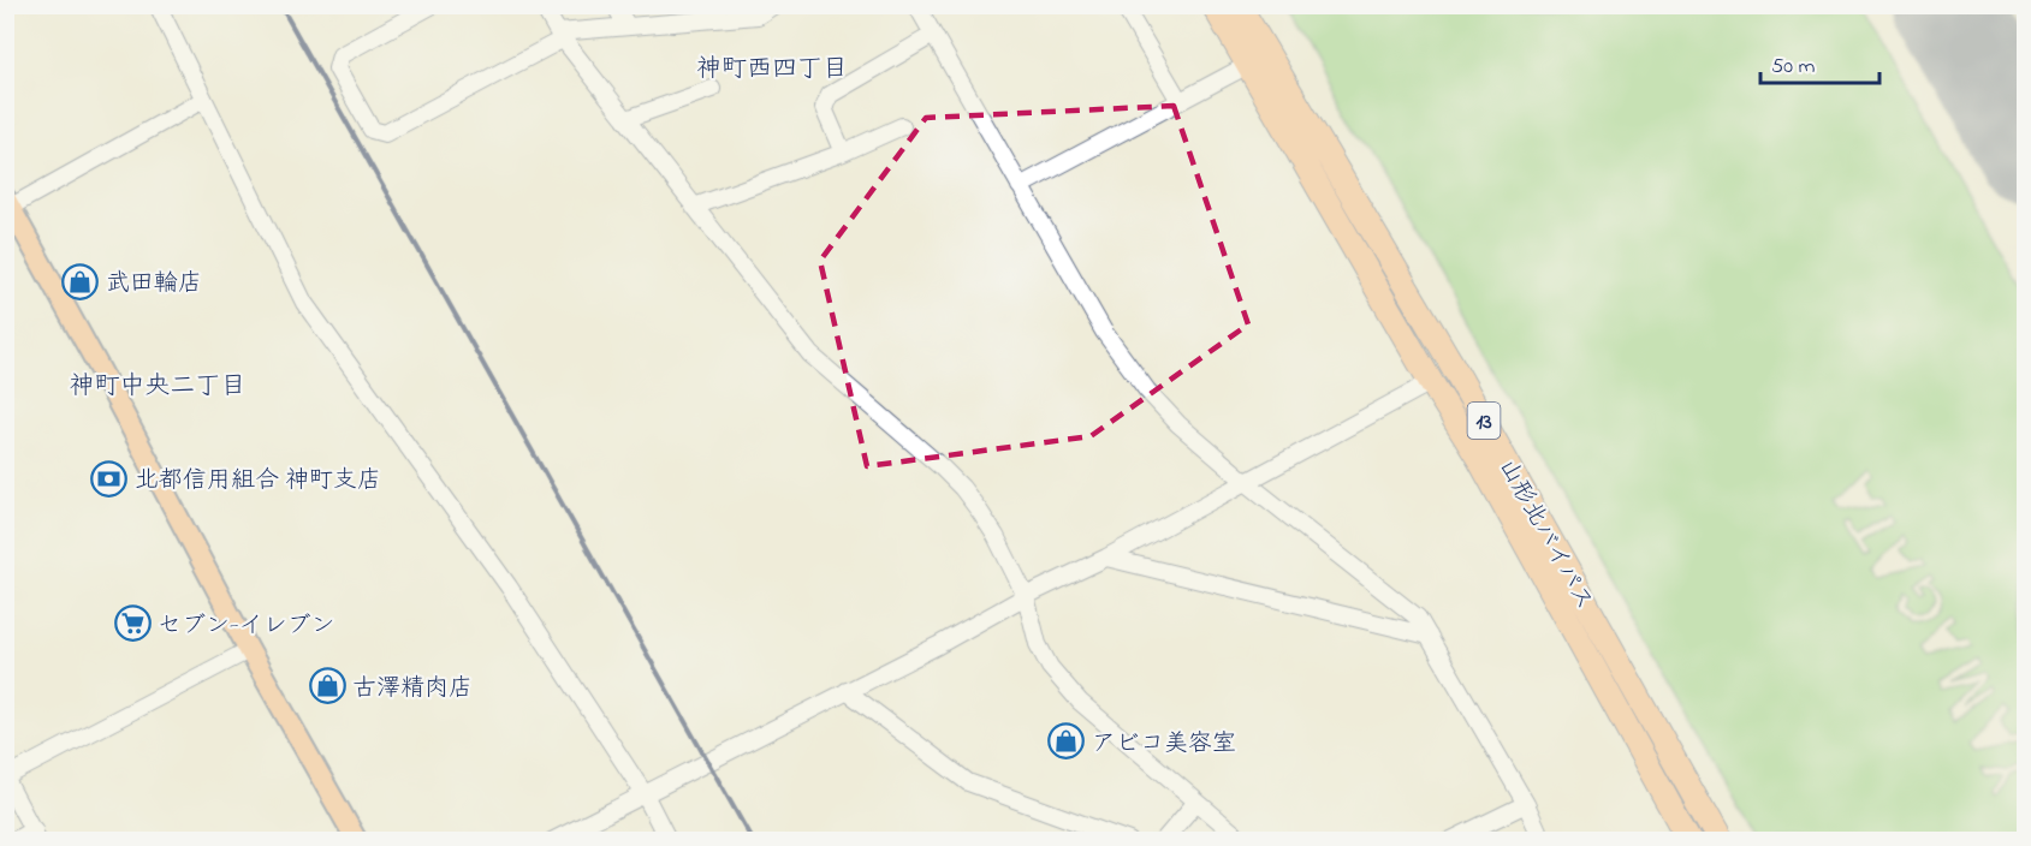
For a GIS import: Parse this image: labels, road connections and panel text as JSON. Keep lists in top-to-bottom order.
{
  "streets": {
    "highway": ["13", "山形北バイパス"]
  },
  "districts": ["神町西四丁目", "神町中央二丁目"],
  "places": {
    "shop": ["武田輪店", "古澤精肉店", "アビコ美容室"],
    "bank": ["北都信用組合 神町支店"],
    "supermarket": ["セブン-イレブン"]
  },
  "scale_bar": "50 m"
}
